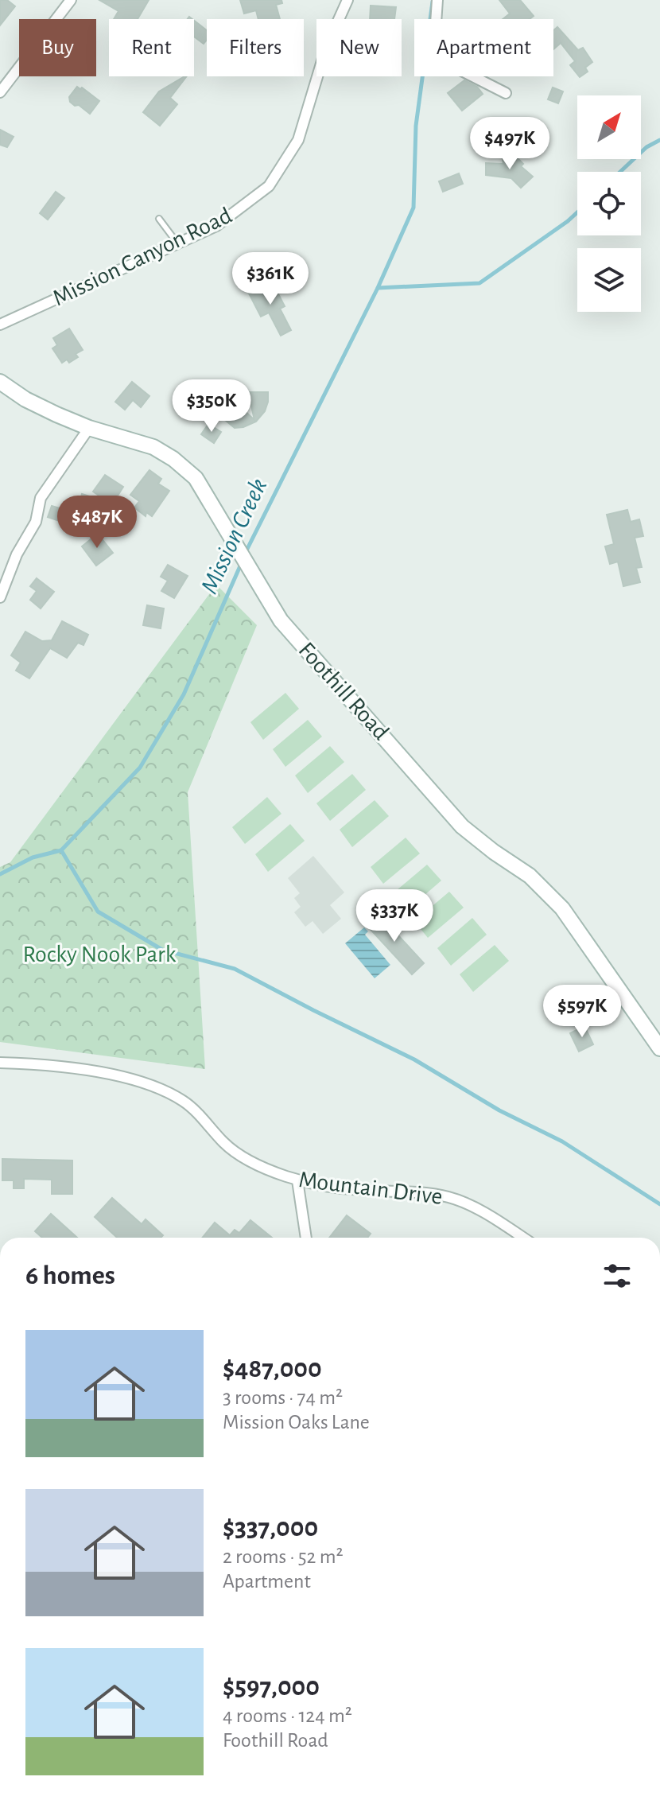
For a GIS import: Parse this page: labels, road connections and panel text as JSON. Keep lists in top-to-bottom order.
{
  "streets": {
    "main road": ["Foothill Road"],
    "street": ["Mission Canyon Road", "Mountain Drive"]
  },
  "water": ["Mission Creek"],
  "parks": ["Rocky Nook Park"],
  "north": "top right",
  "page": {
    "chip": [
      "Buy",
      "Rent",
      "Filters",
      "New",
      "Apartment"
    ],
    "price": [
      "$497K",
      "$361K",
      "$350K",
      "$487K",
      "$337K",
      "$597K"
    ],
    "heading": "6 homes",
    "list": [
      {
        "name": "$487,000",
        "note": "3 rooms · 74 m² · Mission Oaks Lane"
      },
      {
        "name": "$337,000",
        "note": "2 rooms · 52 m² · Apartment"
      },
      {
        "name": "$597,000",
        "note": "4 rooms · 124 m² · Foothill Road"
      }
    ]
  }
}
